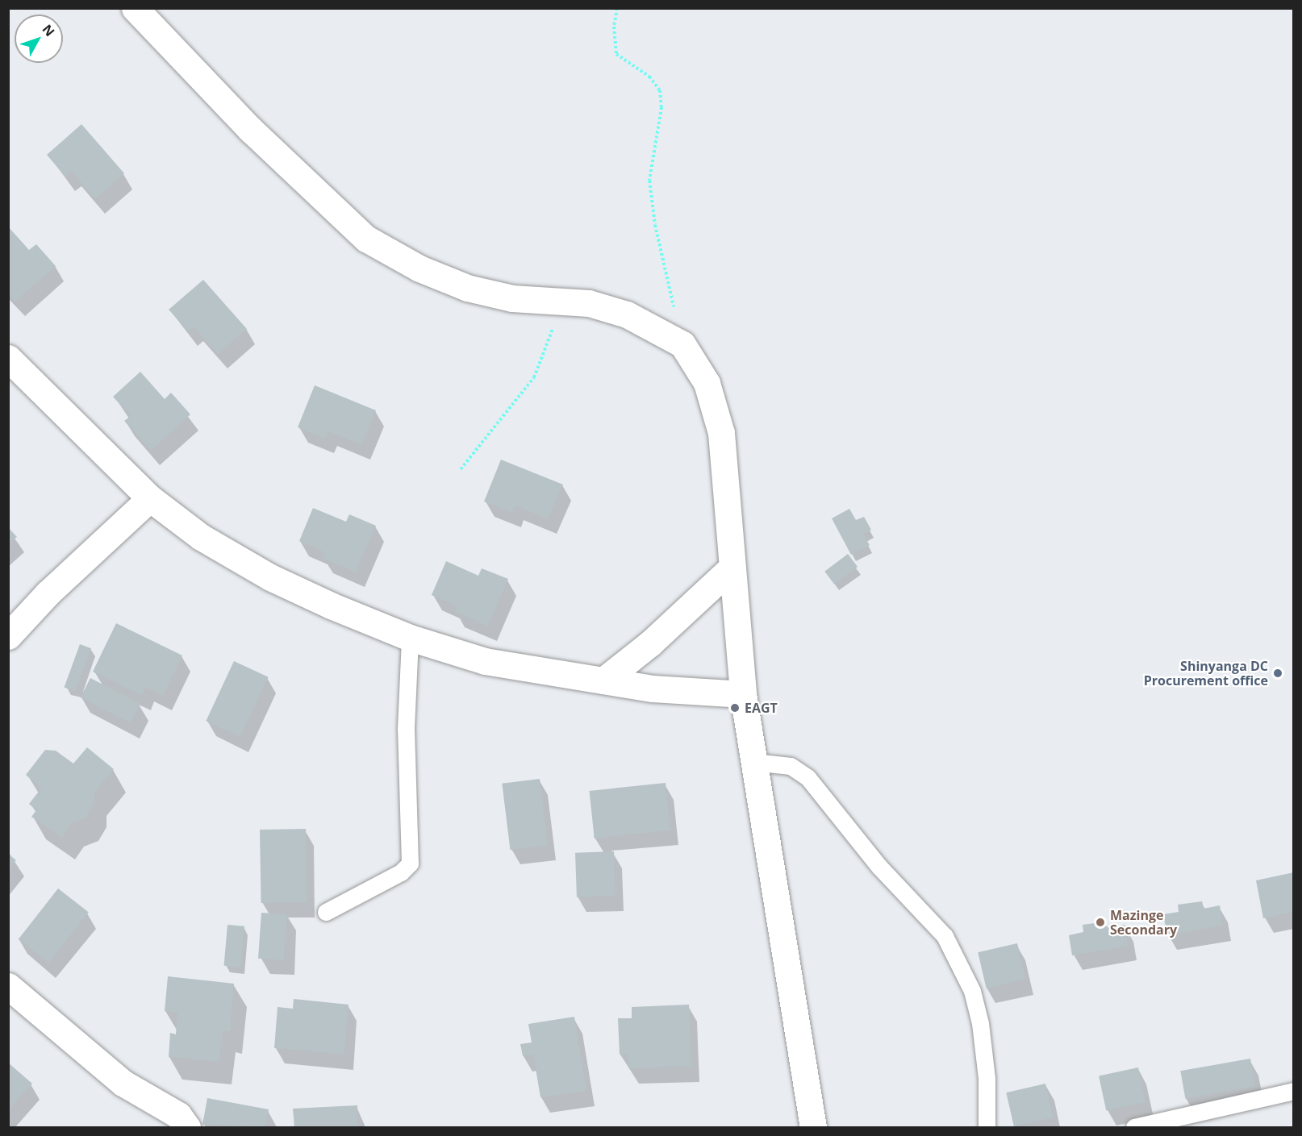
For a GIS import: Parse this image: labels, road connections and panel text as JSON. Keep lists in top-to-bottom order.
{
  "places": ["Shinyanga DC Procurement office", "EAGT", "Mazinge Secondary"],
  "north": "top right"
}
